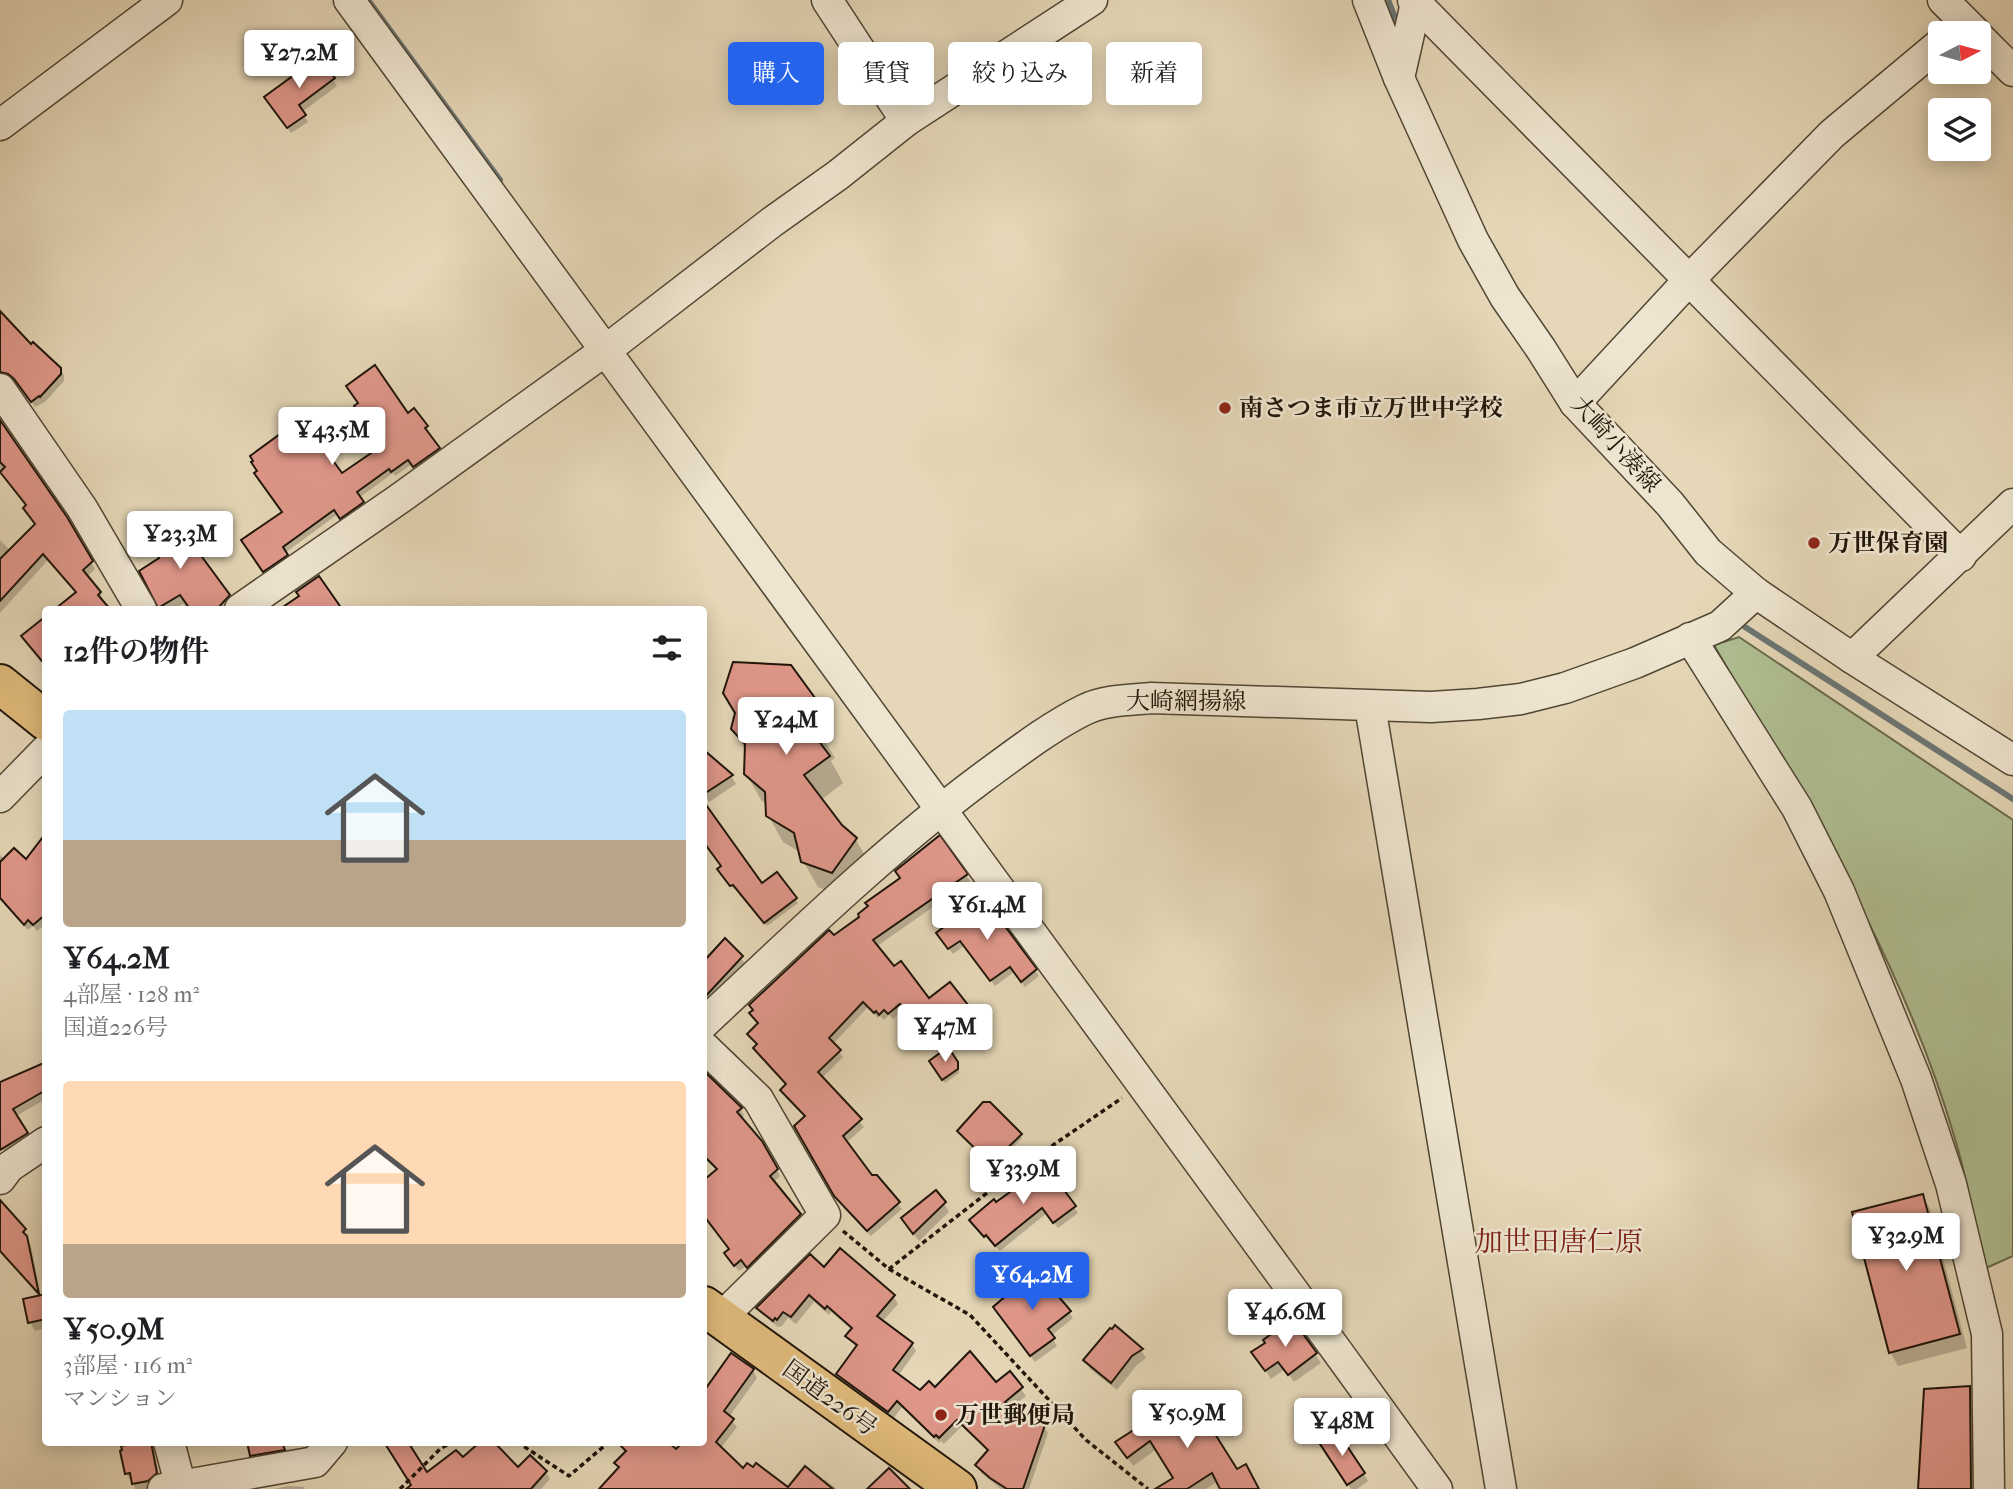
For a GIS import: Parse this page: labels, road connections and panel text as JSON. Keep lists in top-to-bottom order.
{
  "streets": {
    "highway": ["国道226号"],
    "street": ["大崎小湊線", "大崎網揚線"]
  },
  "crossings": [
    ["大崎小湊線", "大崎網揚線"]
  ],
  "districts": ["加世田唐仁原"],
  "places": ["南さつま市立万世中学校", "万世保育園", "万世郵便局"],
  "north": "right",
  "page": {
    "price": [
      "¥27.2M",
      "¥43.5M",
      "¥23.3M",
      "¥24M",
      "¥61.4M",
      "¥47M",
      "¥33.9M",
      "¥32.9M",
      "¥64.2M",
      "¥46.6M",
      "¥50.9M",
      "¥48M"
    ],
    "chip": [
      "購入",
      "賃貸",
      "絞り込み",
      "新着"
    ],
    "heading": "12件の物件",
    "list": [
      {
        "name": "¥64.2M",
        "note": "4部屋 · 128 m² · 国道226号"
      },
      {
        "name": "¥50.9M",
        "note": "3部屋 · 116 m² · マンション"
      }
    ]
  }
}
